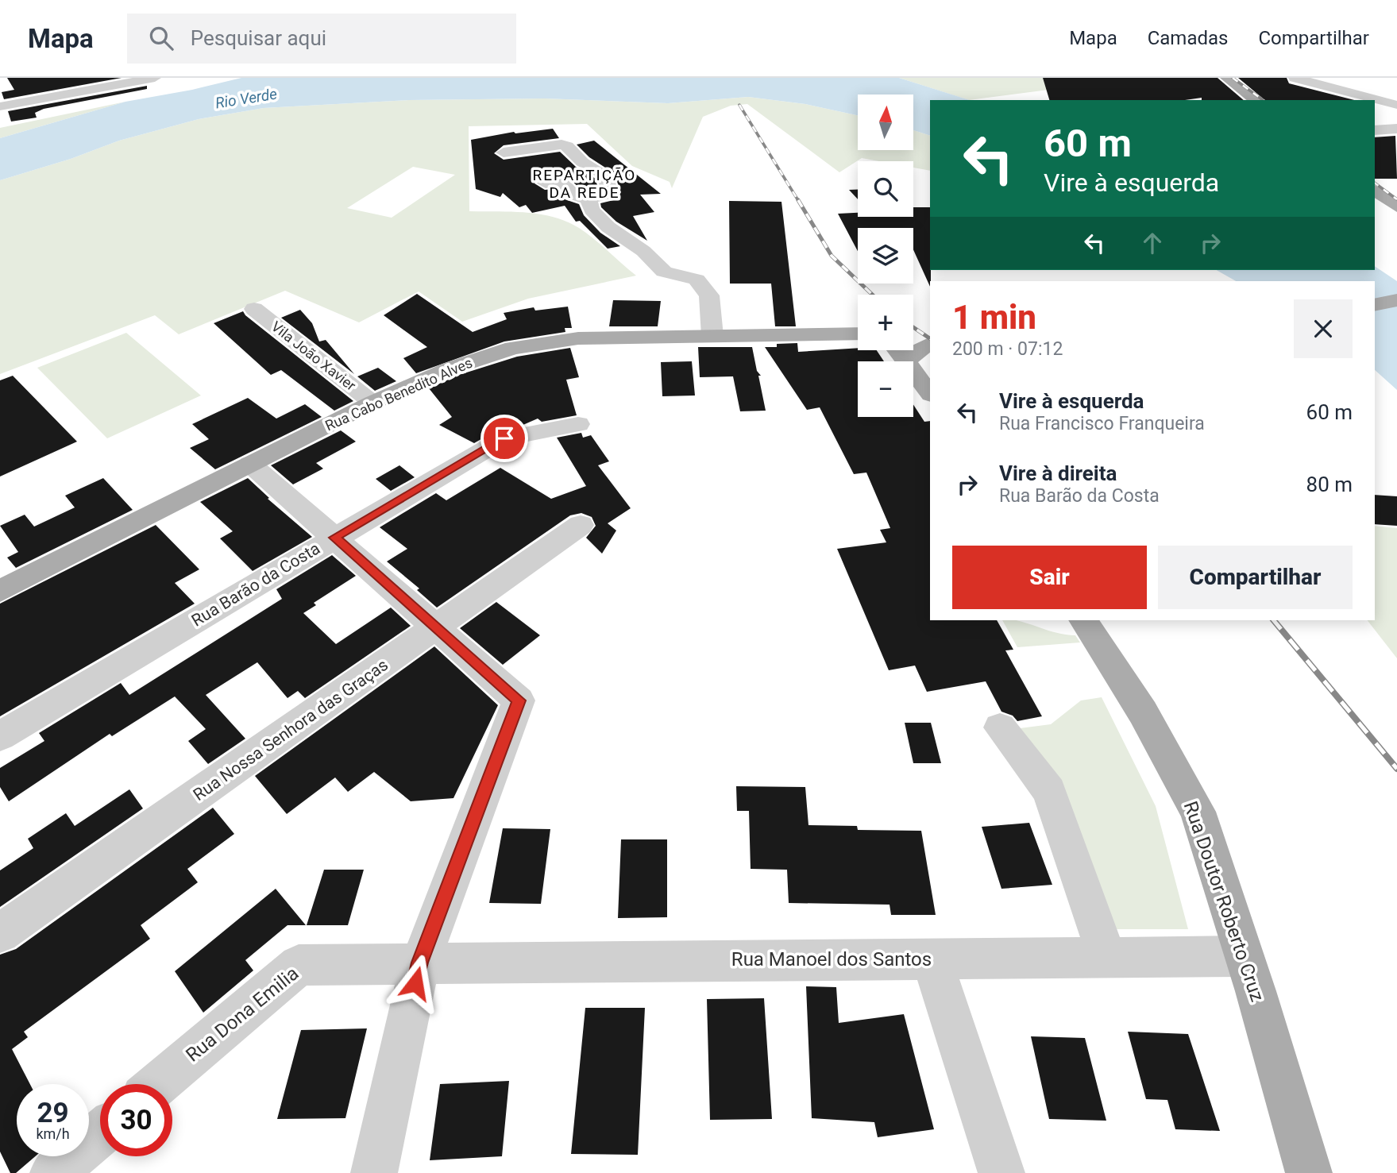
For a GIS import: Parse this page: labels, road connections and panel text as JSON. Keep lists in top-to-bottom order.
{
  "streets": {
    "main road": ["Rua Cabo Benedito Alves", "Rua Doutor Roberto Cruz"],
    "street": [
      "Vila João Xavier",
      "Rua Barão da Costa",
      "Rua Nossa Senhora das Graças",
      "Rua Manoel dos Santos",
      "Rua Dona Emilia"
    ]
  },
  "crossings": [
    ["Vila João Xavier", "Rua Cabo Benedito Alves"],
    ["Rua Doutor Roberto Cruz", "Rua Manoel dos Santos"],
    ["Rua Manoel dos Santos", "Rua Dona Emilia"]
  ],
  "districts": ["REPARTIÇÃO DA REDE"],
  "water": ["Rio Verde"],
  "north": "top",
  "page": {
    "header": "Mapa",
    "search": "Pesquisar aqui",
    "nav": ["Mapa", "Camadas", "Compartilhar"],
    "map_buttons": ["+", "−"],
    "turn": ["60 m", "Vire à esquerda"],
    "heading": ["1 min", "200 m · 07:12"],
    "list": [
      {
        "name": "Vire à esquerda",
        "note": "Rua Francisco Franqueira",
        "value": "60 m"
      },
      {
        "name": "Vire à direita",
        "note": "Rua Barão da Costa",
        "value": "80 m"
      }
    ],
    "buttons": ["Sair", "Compartilhar"],
    "speed": "29 km/h",
    "limit": "30"
  }
}
